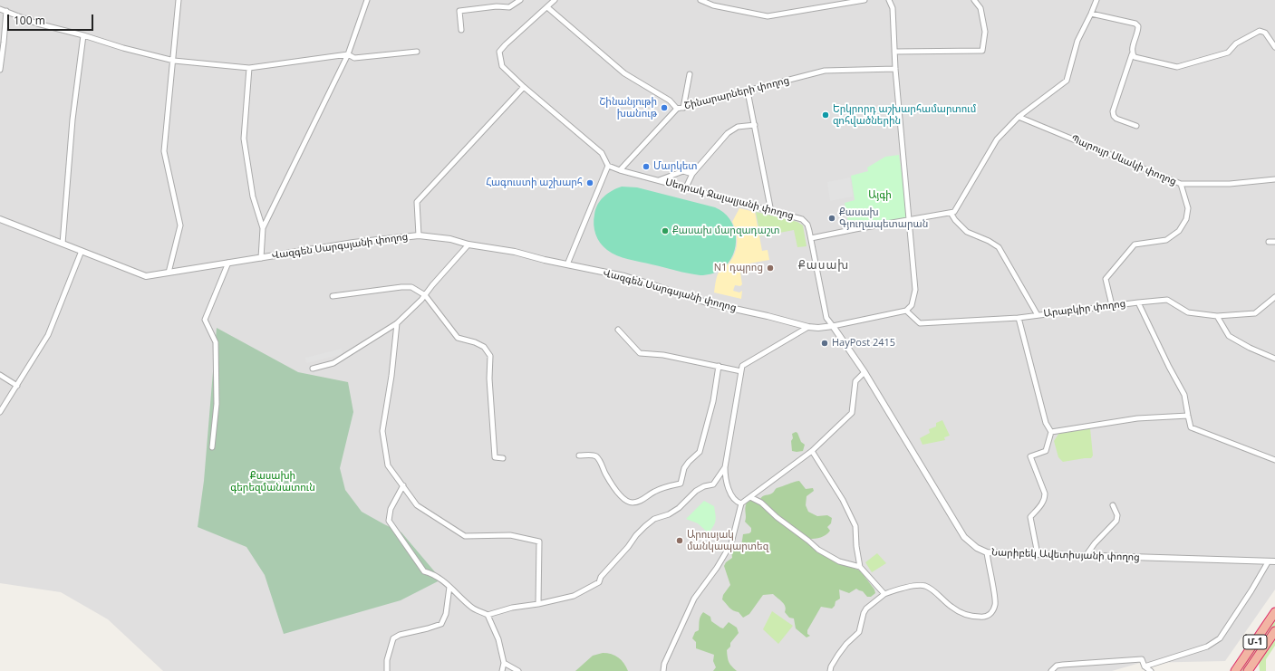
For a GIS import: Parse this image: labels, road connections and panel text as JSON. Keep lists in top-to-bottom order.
{
  "streets": {
    "highway": ["Մ-1"],
    "street": [
      "Շինարարների փողոց",
      "Պարույր Սևակի փողոց",
      "Սեդրակ Ջալալյանի փողոց",
      "Վազգեն Սարգսյանի փողոց",
      "Արաբկիր փողոց",
      "Նարիբեկ Ավետիսյանի փողոց"
    ]
  },
  "crossings": [
    ["Սեդրակ Ջալալյանի փողոց", "Վազգեն Սարգսյանի փողոց"],
    ["Սեդրակ Ջալալյանի փողոց", "Նարիբեկ Ավետիսյանի փողոց"],
    ["Վազգեն Սարգսյանի փողոց", "Նարիբեկ Ավետիսյանի փողոց"]
  ],
  "districts": ["Քասախ"],
  "parks": ["Այգի", "Քասախի գերեզմանատուն"],
  "places": [
    "Շինանյութի խանութ",
    "Երկրորդ աշխարհամարտում զոհվածներին",
    "Մարկետ",
    "Հագուստի աշխարհ",
    "Քասախ Գյուղապետարան",
    "Քասախ մարզադաշտ",
    "N1 դպրոց",
    "HayPost 2415",
    "Արուսյակ մանկապարտեզ"
  ],
  "scale_bar": "100 m"
}
